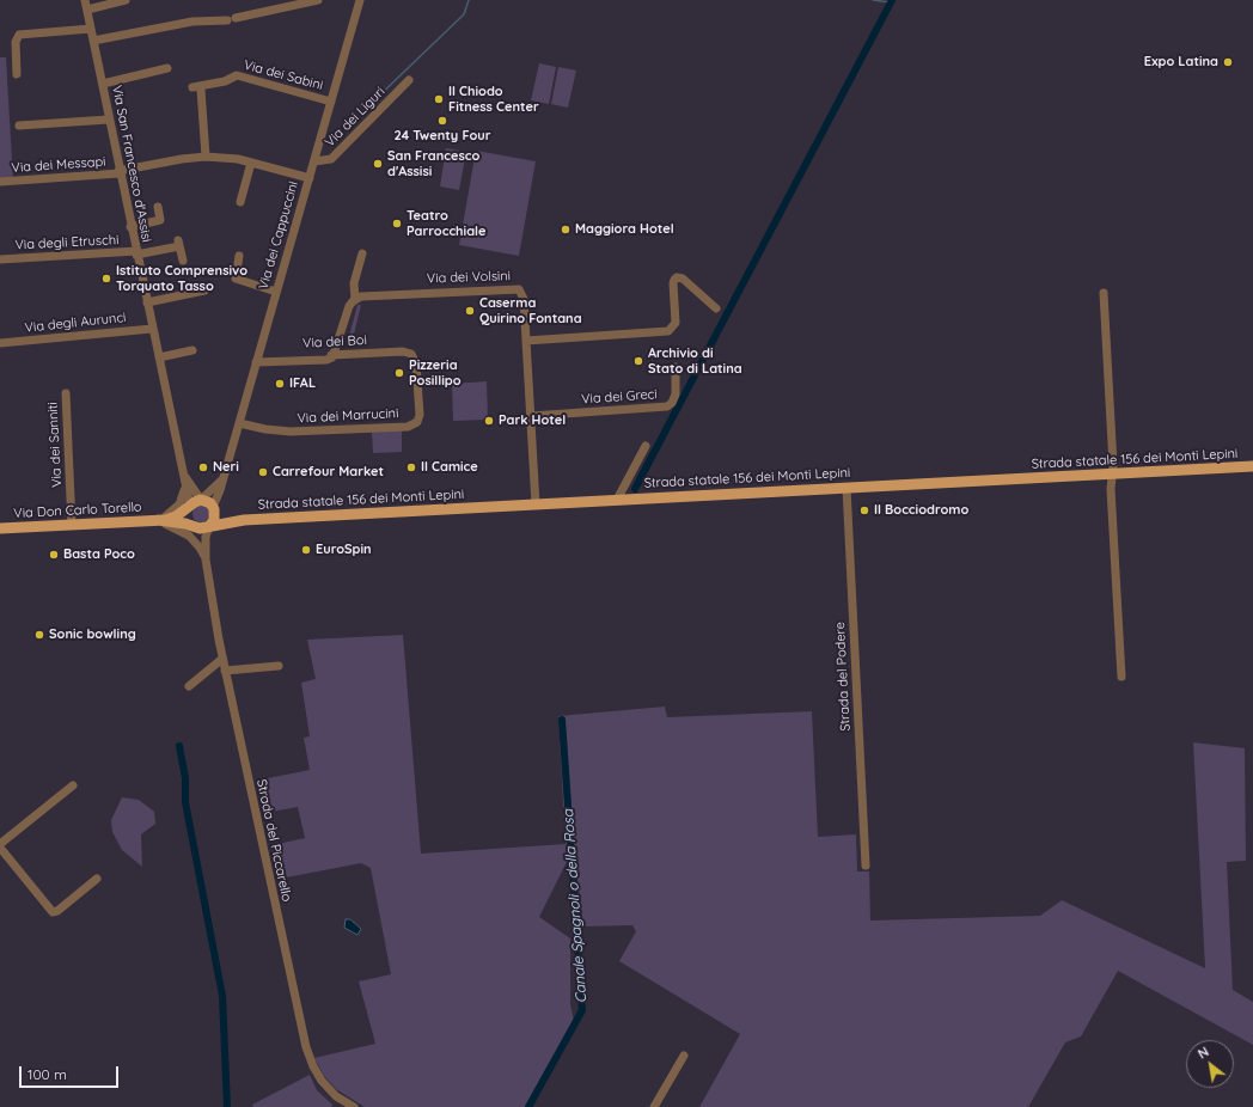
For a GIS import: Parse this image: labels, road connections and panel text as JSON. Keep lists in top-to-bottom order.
{
  "streets": {
    "main road": ["Strada statale 156 dei Monti Lepini", "Via Don Carlo Torello"],
    "street": [
      "Via dei Sabini",
      "Via dei Liguri",
      "Via San Francesco d'Assisi",
      "Via dei Messapi",
      "Via dei Cappuccini",
      "Via degli Etruschi",
      "Via dei Volsini",
      "Via degli Aurunci",
      "Via dei Boi",
      "Via dei Greci",
      "Via dei Marrucini",
      "Via dei Sanniti",
      "Strada del Podere",
      "Strada del Piccarello"
    ]
  },
  "crossings": [
    ["Via dei Sabini", "Via dei Cappuccini"],
    ["Via dei Liguri", "Via dei Cappuccini"],
    ["Via San Francesco d'Assisi", "Via dei Messapi"],
    ["Via San Francesco d'Assisi", "Via dei Cappuccini"],
    ["Via San Francesco d'Assisi", "Via degli Etruschi"],
    ["Via San Francesco d'Assisi", "Via degli Aurunci"],
    ["Via San Francesco d'Assisi", "Strada statale 156 dei Monti Lepini"],
    ["Via San Francesco d'Assisi", "Via Don Carlo Torello"],
    ["Via San Francesco d'Assisi", "Strada del Piccarello"],
    ["Via dei Messapi", "Via dei Cappuccini"],
    ["Via dei Cappuccini", "Via dei Boi"],
    ["Via dei Cappuccini", "Via dei Marrucini"],
    ["Via dei Cappuccini", "Strada statale 156 dei Monti Lepini"],
    ["Via dei Cappuccini", "Via Don Carlo Torello"],
    ["Via dei Cappuccini", "Strada del Piccarello"],
    ["Via dei Volsini", "Via dei Greci"],
    ["Via dei Volsini", "Strada statale 156 dei Monti Lepini"],
    ["Via dei Boi", "Via dei Marrucini"],
    ["Via dei Sanniti", "Via Don Carlo Torello"],
    ["Strada statale 156 dei Monti Lepini", "Via Don Carlo Torello"],
    ["Strada statale 156 dei Monti Lepini", "Strada del Podere"],
    ["Strada statale 156 dei Monti Lepini", "Strada del Piccarello"],
    ["Via Don Carlo Torello", "Strada del Piccarello"]
  ],
  "water": ["Canale Spagnoli o della Rosa"],
  "places": [
    "Expo Latina",
    "Il Chiodo Fitness Center",
    "24 Twenty Four",
    "San Francesco d'Assisi",
    "Teatro Parrocchiale",
    "Maggiora Hotel",
    "Istituto Comprensivo Torquato Tasso",
    "Caserma Quirino Fontana",
    "Archivio di Stato di Latina",
    "Pizzeria Posillipo",
    "IFAL",
    "Park Hotel",
    "Neri",
    "Il Camice",
    "Carrefour Market",
    "Il Bocciodromo",
    "EuroSpin",
    "Basta Poco",
    "Sonic bowling"
  ],
  "scale_bar": "100 m",
  "north": "top left"
}
